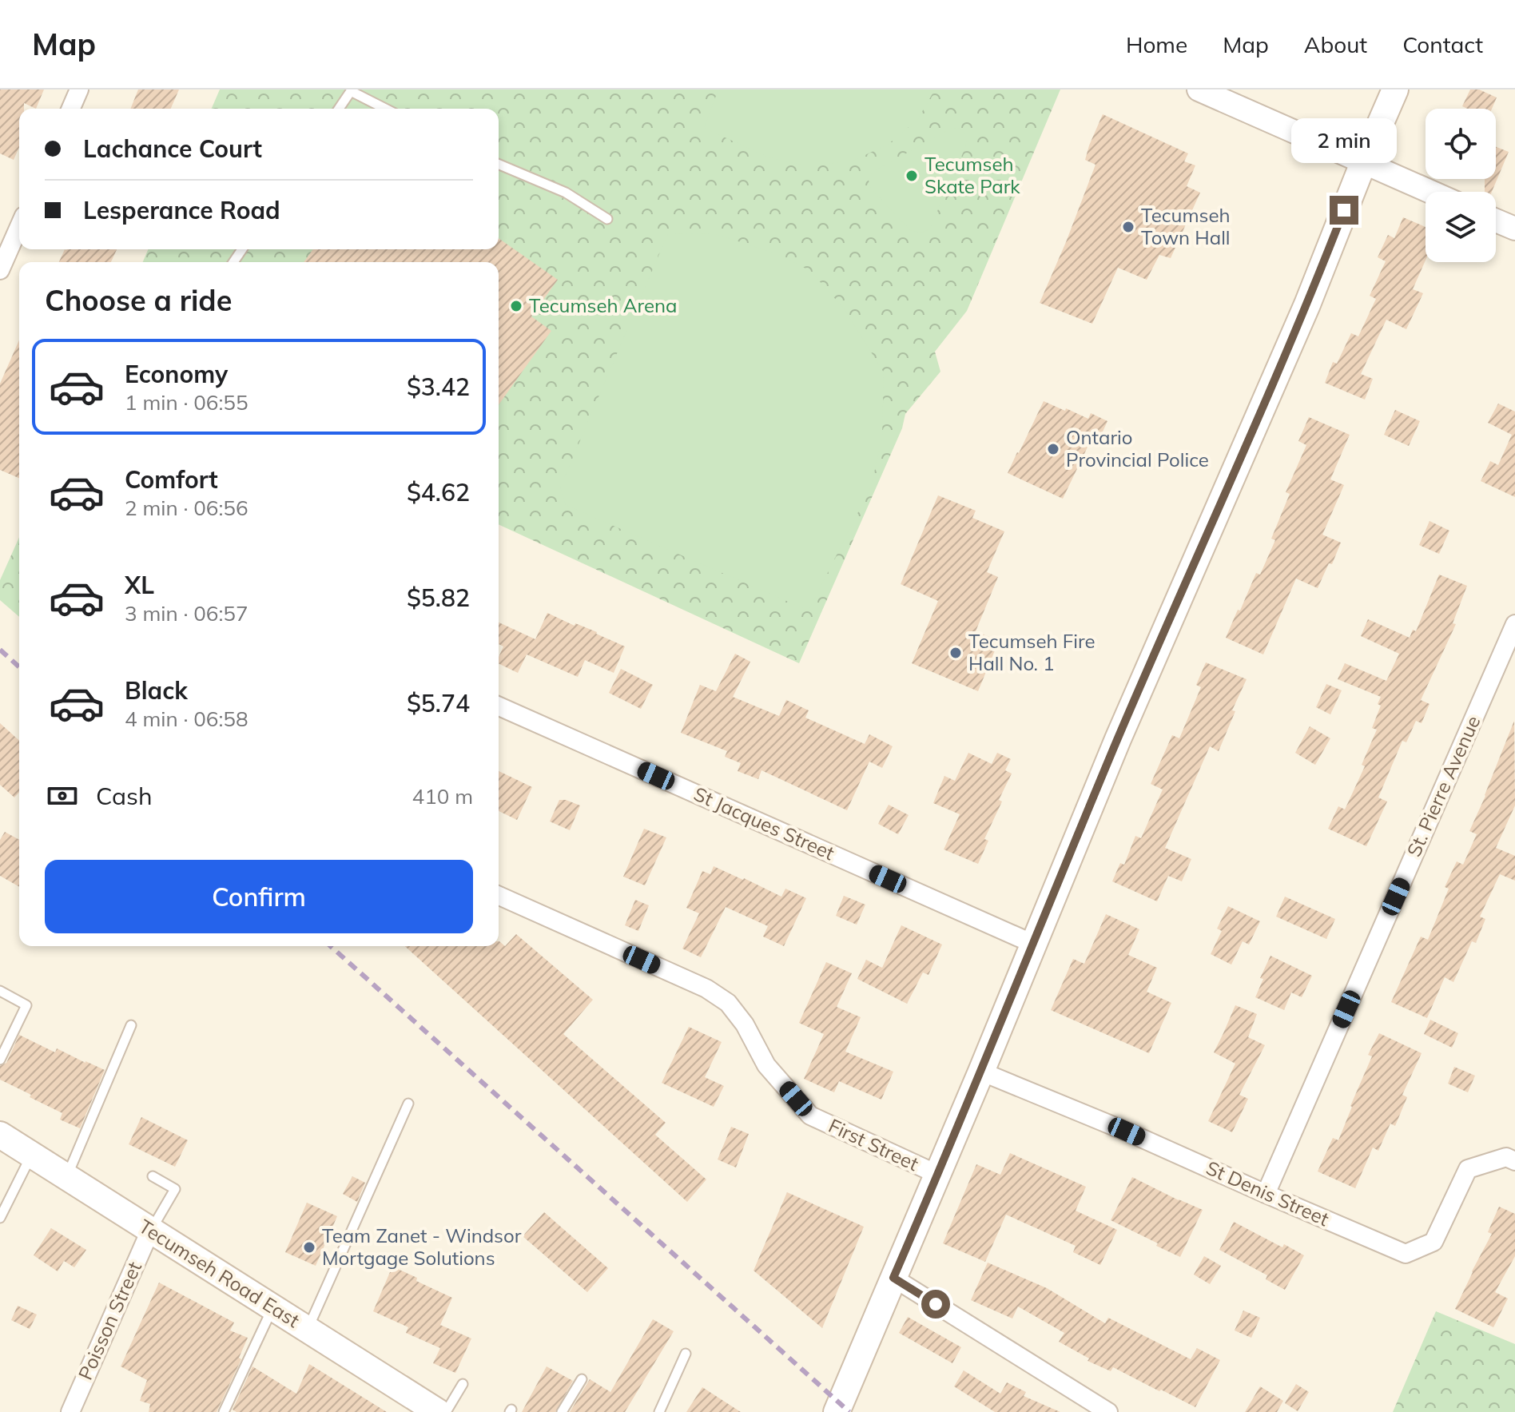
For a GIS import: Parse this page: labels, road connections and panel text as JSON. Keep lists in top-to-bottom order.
{
  "streets": {
    "main road": ["Tecumseh Road East"],
    "street": [
      "St. Pierre Avenue",
      "St Jacques Street",
      "First Street",
      "St Denis Street",
      "Poisson Street"
    ]
  },
  "crossings": [
    ["St. Pierre Avenue", "St Denis Street"],
    ["Tecumseh Road East", "Poisson Street"]
  ],
  "places": [
    "Tecumseh Skate Park",
    "Tecumseh Town Hall",
    "Tecumseh Arena",
    "Ontario Provincial Police",
    "Tecumseh Fire Hall No. 1",
    "Team Zanet - Windsor Mortgage Solutions"
  ],
  "page": {
    "header": "Map",
    "nav": [
      "Home",
      "Map",
      "About",
      "Contact"
    ],
    "banner": ["Lachance Court", "Lesperance Road"],
    "bubble": "2 min",
    "heading": "Choose a ride",
    "list": [
      {
        "name": "Economy",
        "note": "1 min · 06:55",
        "value": "$3.42"
      },
      {
        "name": "Comfort",
        "note": "2 min · 06:56",
        "value": "$4.62"
      },
      {
        "name": "XL",
        "note": "3 min · 06:57",
        "value": "$5.82"
      },
      {
        "name": "Black",
        "note": "4 min · 06:58",
        "value": "$5.74"
      }
    ],
    "pay": ["Cash", "410 m"],
    "buttons": "Confirm"
  }
}
